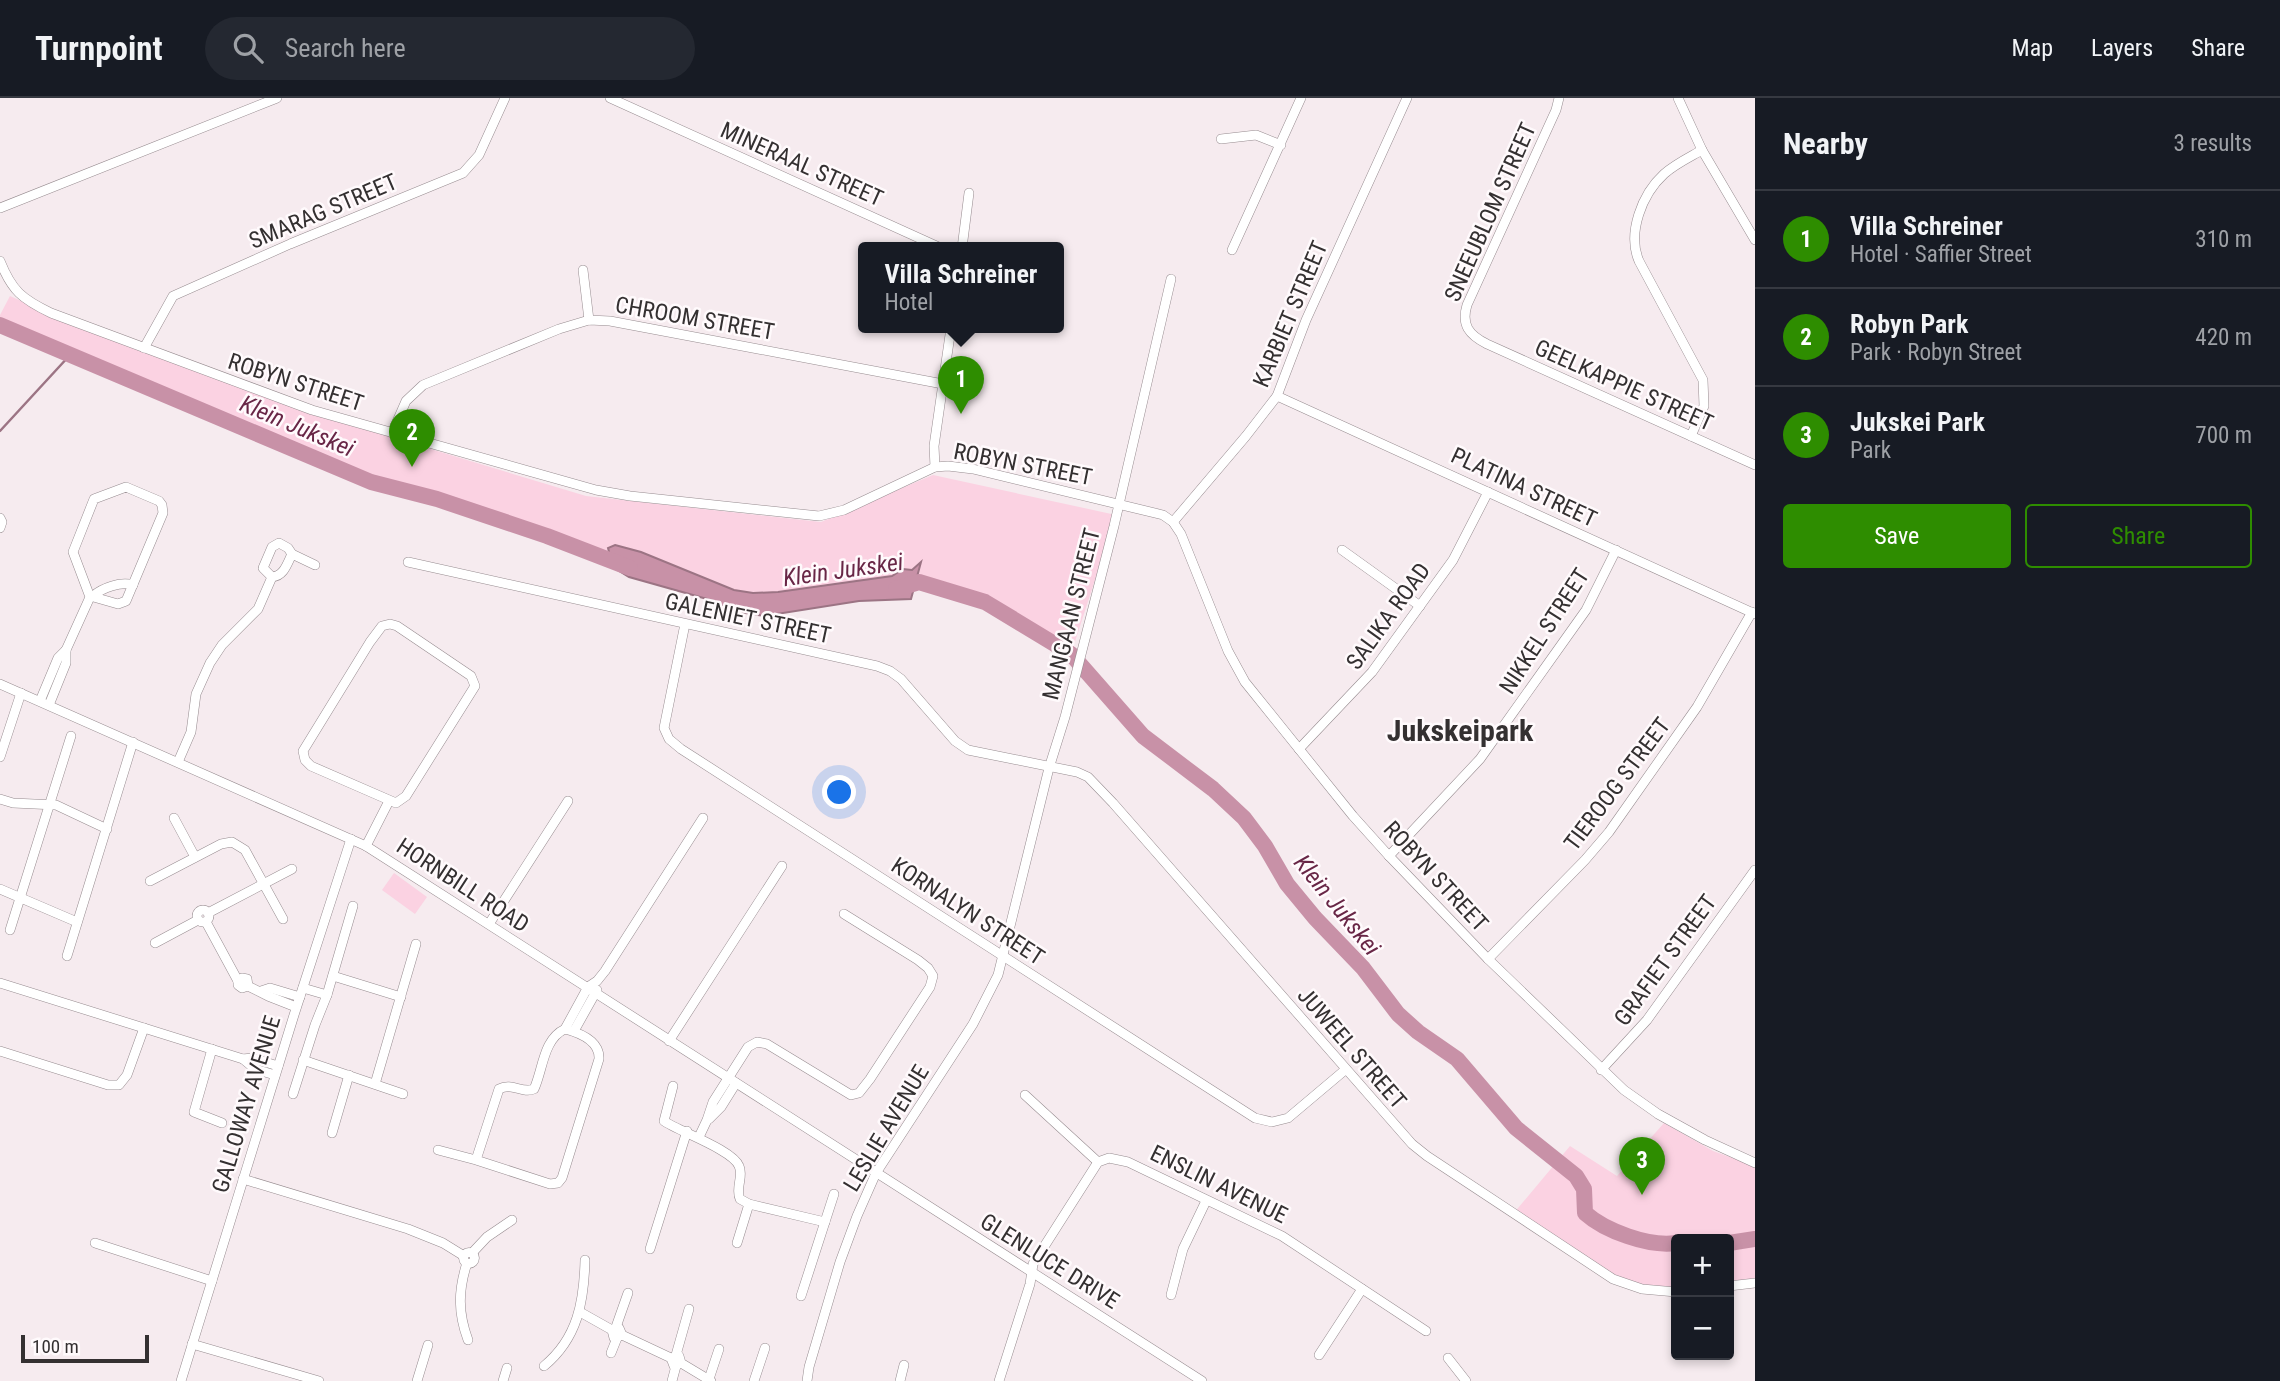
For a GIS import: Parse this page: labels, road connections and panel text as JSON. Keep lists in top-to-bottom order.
{
  "streets": {
    "street": [
      "MINERAAL STREET",
      "SMARAG STREET",
      "SNEEUBLOM STREET",
      "KARBIET STREET",
      "CHROOM STREET",
      "ROBYN STREET",
      "GEELKAPPIE STREET",
      "PLATINA STREET",
      "MANGAAN STREET",
      "SALIKA ROAD",
      "GALENIET STREET",
      "NIKKEL STREET",
      "TIEROOG STREET",
      "HORNBILL ROAD",
      "KORNALYN STREET",
      "GRAFIET STREET",
      "JUWEEL STREET",
      "GALLOWAY AVENUE",
      "LESLIE AVENUE",
      "ENSLIN AVENUE",
      "GLENLUCE DRIVE"
    ]
  },
  "crossings": [
    ["SMARAG STREET", "ROBYN STREET"],
    ["SNEEUBLOM STREET", "GEELKAPPIE STREET"],
    ["KARBIET STREET", "ROBYN STREET"],
    ["KARBIET STREET", "PLATINA STREET"],
    ["CHROOM STREET", "ROBYN STREET"],
    ["ROBYN STREET", "MANGAAN STREET"],
    ["ROBYN STREET", "SALIKA ROAD"],
    ["ROBYN STREET", "NIKKEL STREET"],
    ["ROBYN STREET", "TIEROOG STREET"],
    ["ROBYN STREET", "GRAFIET STREET"],
    ["PLATINA STREET", "SALIKA ROAD"],
    ["PLATINA STREET", "NIKKEL STREET"],
    ["PLATINA STREET", "TIEROOG STREET"],
    ["MANGAAN STREET", "GALENIET STREET"],
    ["MANGAAN STREET", "KORNALYN STREET"],
    ["MANGAAN STREET", "JUWEEL STREET"],
    ["MANGAAN STREET", "LESLIE AVENUE"],
    ["GALENIET STREET", "KORNALYN STREET"],
    ["GALENIET STREET", "JUWEEL STREET"],
    ["HORNBILL ROAD", "GALLOWAY AVENUE"],
    ["HORNBILL ROAD", "LESLIE AVENUE"],
    ["HORNBILL ROAD", "GLENLUCE DRIVE"],
    ["KORNALYN STREET", "JUWEEL STREET"],
    ["KORNALYN STREET", "LESLIE AVENUE"],
    ["LESLIE AVENUE", "GLENLUCE DRIVE"]
  ],
  "districts": ["Jukskeipark"],
  "water": ["Klein Jukskei"],
  "scale_bar": "100 m",
  "page": {
    "header": "Turnpoint",
    "search": "Search here",
    "nav": ["Map", "Layers", "Share"],
    "heading": ["Nearby", "3 results"],
    "list": [
      {
        "mark": "1",
        "name": "Villa Schreiner",
        "note": "Hotel · Saffier Street",
        "value": "310 m"
      },
      {
        "mark": "2",
        "name": "Robyn Park",
        "note": "Park · Robyn Street",
        "value": "420 m"
      },
      {
        "mark": "3",
        "name": "Jukskei Park",
        "note": "Park",
        "value": "700 m"
      }
    ],
    "popup": ["Villa Schreiner", "Hotel"],
    "pins": ["1", "2", "3"],
    "buttons": ["Save", "Share"],
    "map_buttons": ["+", "−"],
    "scale": "100 m"
  }
}
